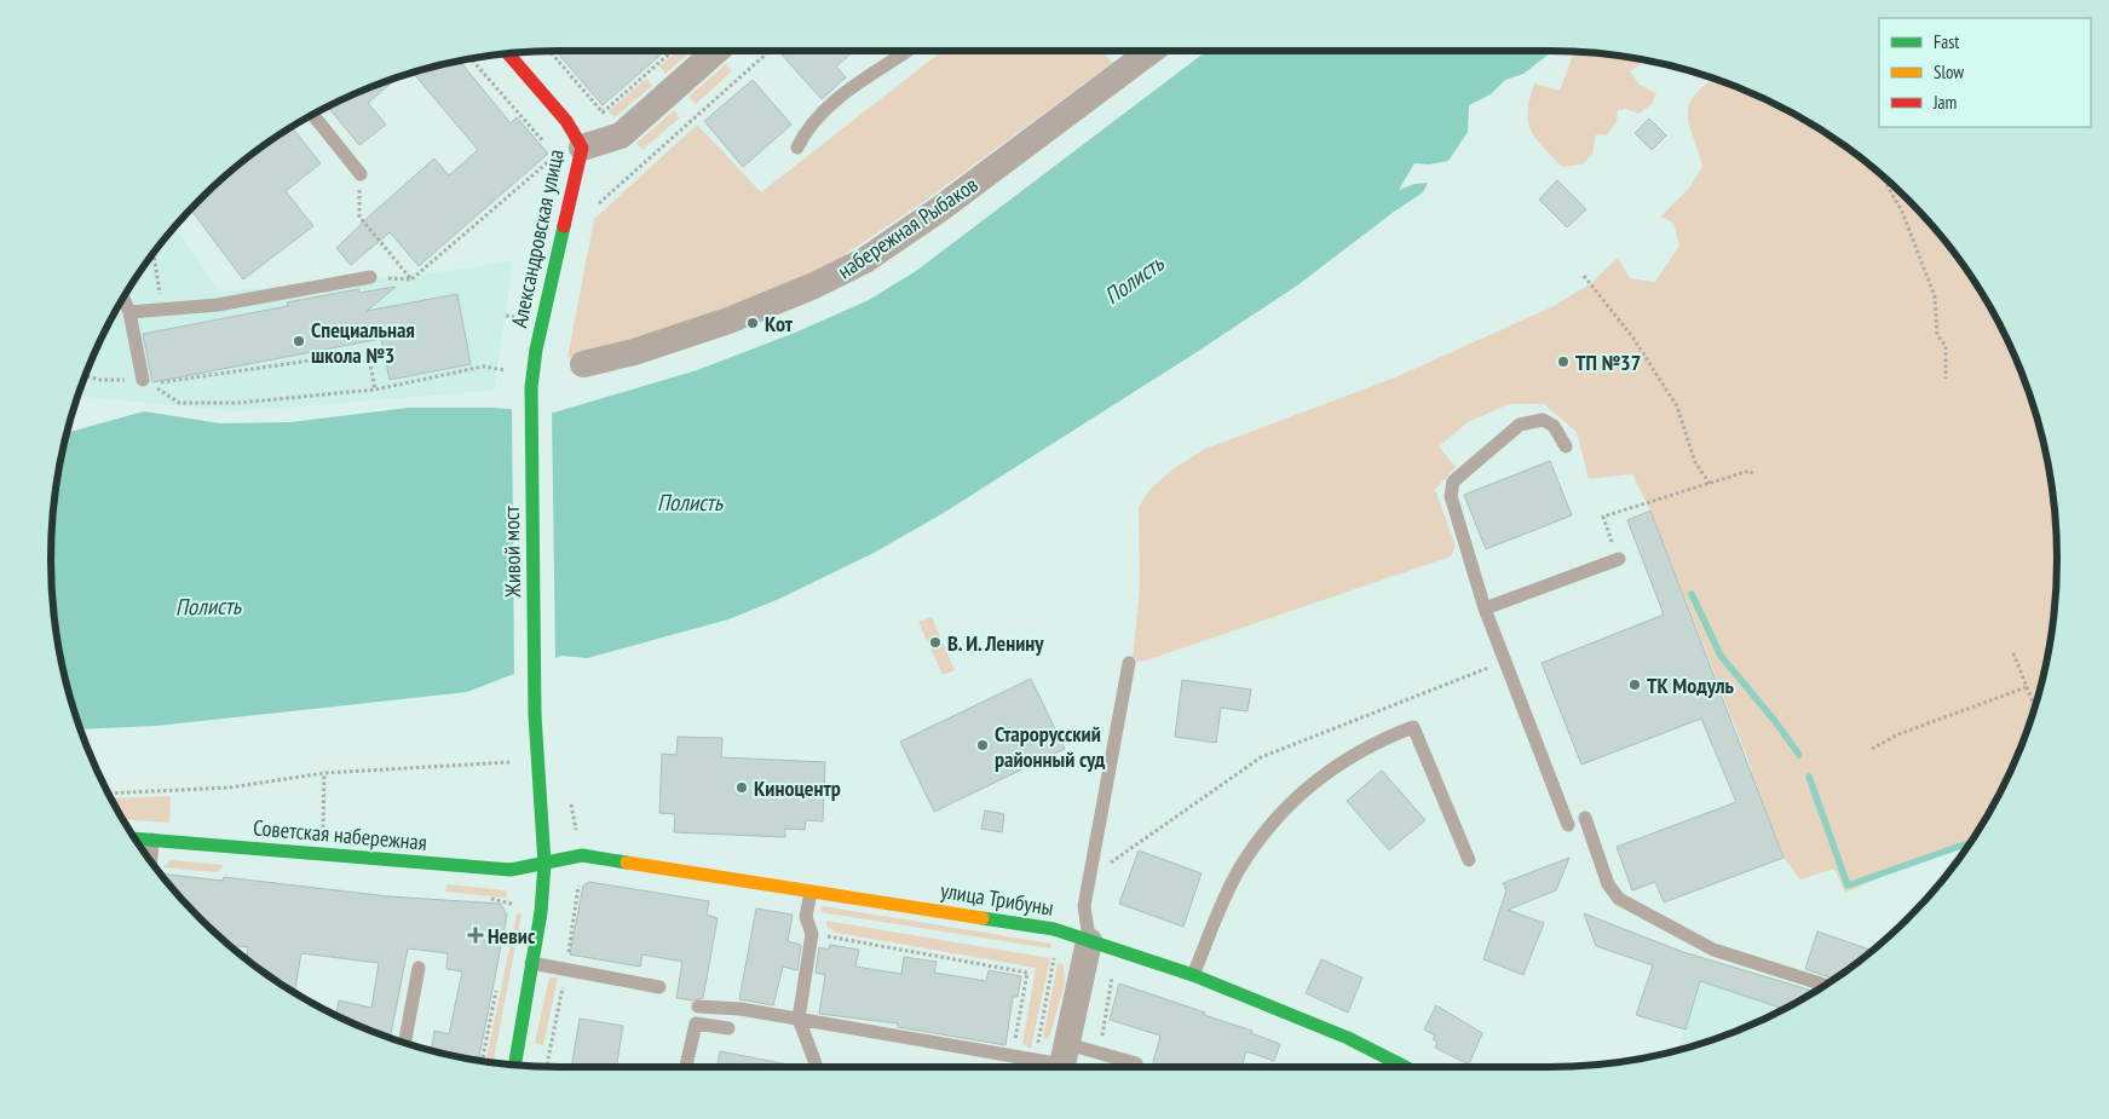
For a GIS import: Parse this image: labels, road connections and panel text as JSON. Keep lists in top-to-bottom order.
{
  "streets": {
    "street": [
      "набережная Рыбаков",
      "Александровская улица",
      "Живой мост",
      "Советская набережная",
      "улица Трибуны"
    ]
  },
  "crossings": [
    ["Александровская улица", "Живой мост"],
    ["Живой мост", "Советская набережная"],
    ["Живой мост", "улица Трибуны"],
    ["Советская набережная", "улица Трибуны"]
  ],
  "water": ["Полисть"],
  "places": {
    "other": [
      "Кот",
      "Специальная школа №3",
      "ТП №37",
      "В. И. Ленину",
      "ТК Модуль",
      "Старорусский районный суд",
      "Киноцентр"
    ],
    "health": ["Невис"]
  },
  "legend": ["Fast", "Slow", "Jam"]
}
